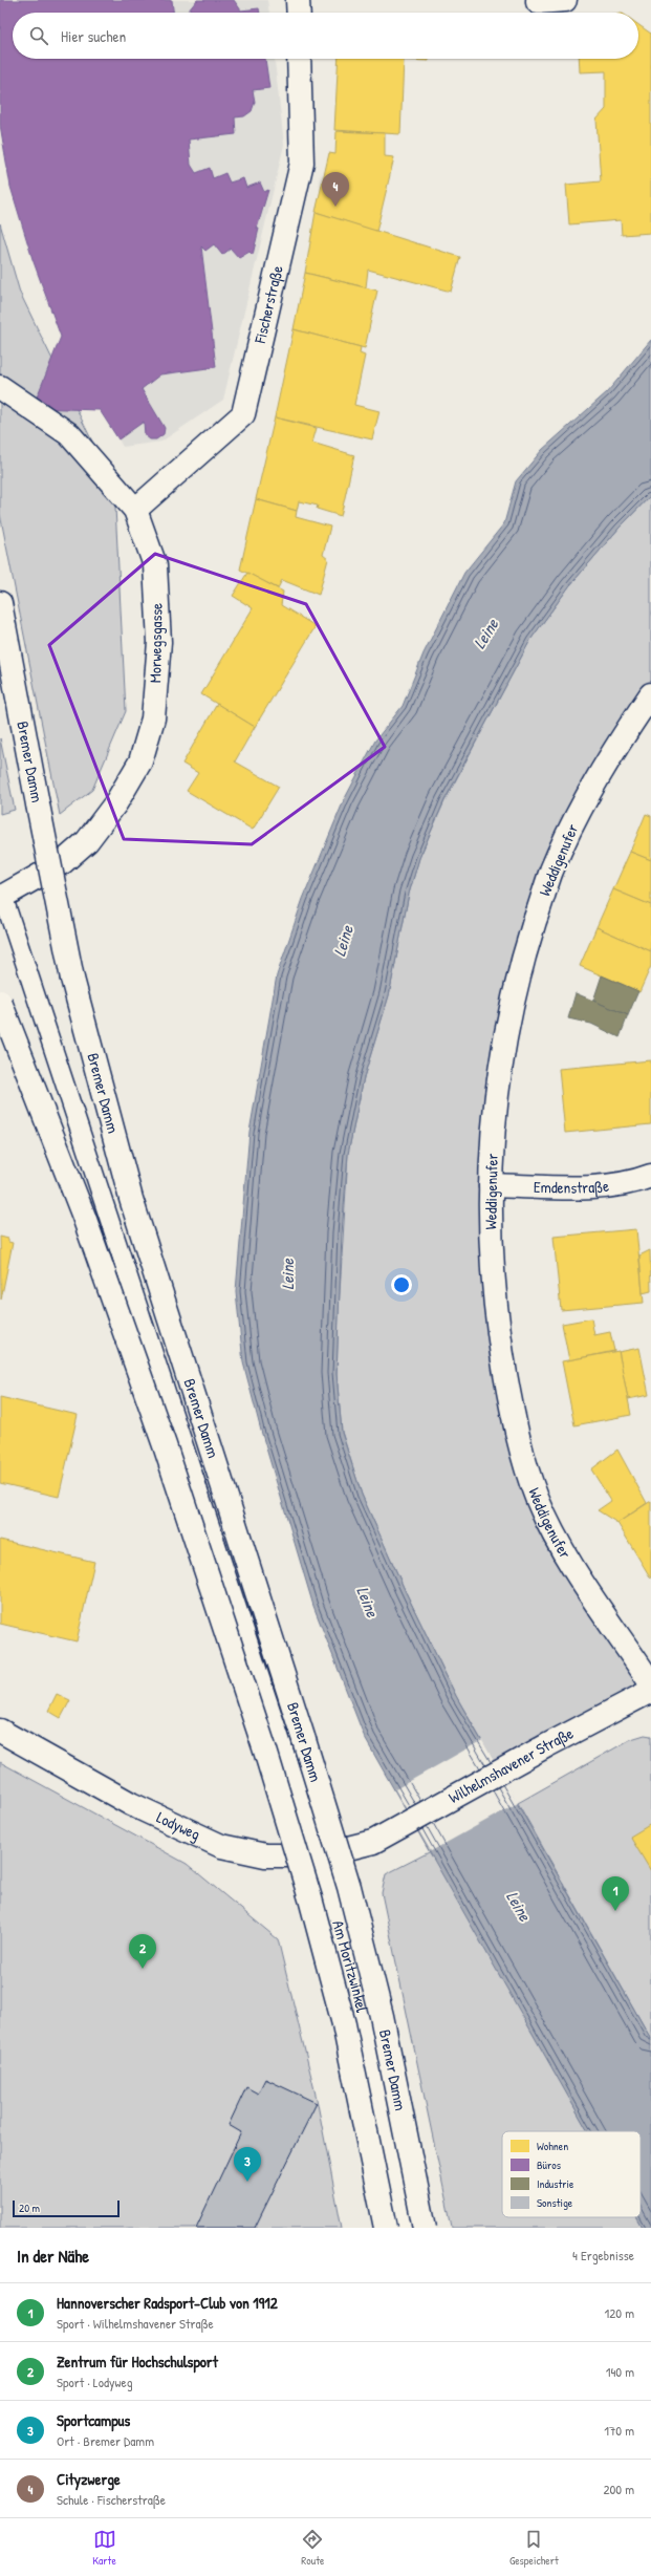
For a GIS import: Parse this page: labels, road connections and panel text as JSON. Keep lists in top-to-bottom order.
{
  "streets": {
    "street": [
      "Fischerstraße",
      "Morwegsgasse",
      "Bremer Damm",
      "Weddigenufer",
      "Emdenstraße",
      "Wilhelmshavener Straße",
      "Lodyweg",
      "Am Moritzwinkel"
    ]
  },
  "crossings": [
    ["Fischerstraße", "Morwegsgasse"],
    ["Weddigenufer", "Emdenstraße"],
    ["Wilhelmshavener Straße", "Lodyweg"],
    ["Lodyweg", "Am Moritzwinkel"]
  ],
  "water": ["Leine"],
  "legend": [
    "Wohnen",
    "Büros",
    "Industrie",
    "Sonstige"
  ],
  "scale_bar": "20 m",
  "page": {
    "search": "Hier suchen",
    "pins": [
      "4",
      "1",
      "2",
      "3"
    ],
    "scale": "20 m",
    "heading": ["In der Nähe", "4 Ergebnisse"],
    "list": [
      {
        "mark": "1",
        "name": "Hannoverscher Radsport-Club von 1912",
        "note": "Sport · Wilhelmshavener Straße",
        "value": "120 m"
      },
      {
        "mark": "2",
        "name": "Zentrum für Hochschulsport",
        "note": "Sport · Lodyweg",
        "value": "140 m"
      },
      {
        "mark": "3",
        "name": "Sportcampus",
        "note": "Ort · Bremer Damm",
        "value": "170 m"
      },
      {
        "mark": "4",
        "name": "Cityzwerge",
        "note": "Schule · Fischerstraße",
        "value": "200 m"
      }
    ],
    "nav": ["Karte", "Route", "Gespeichert"]
  }
}
